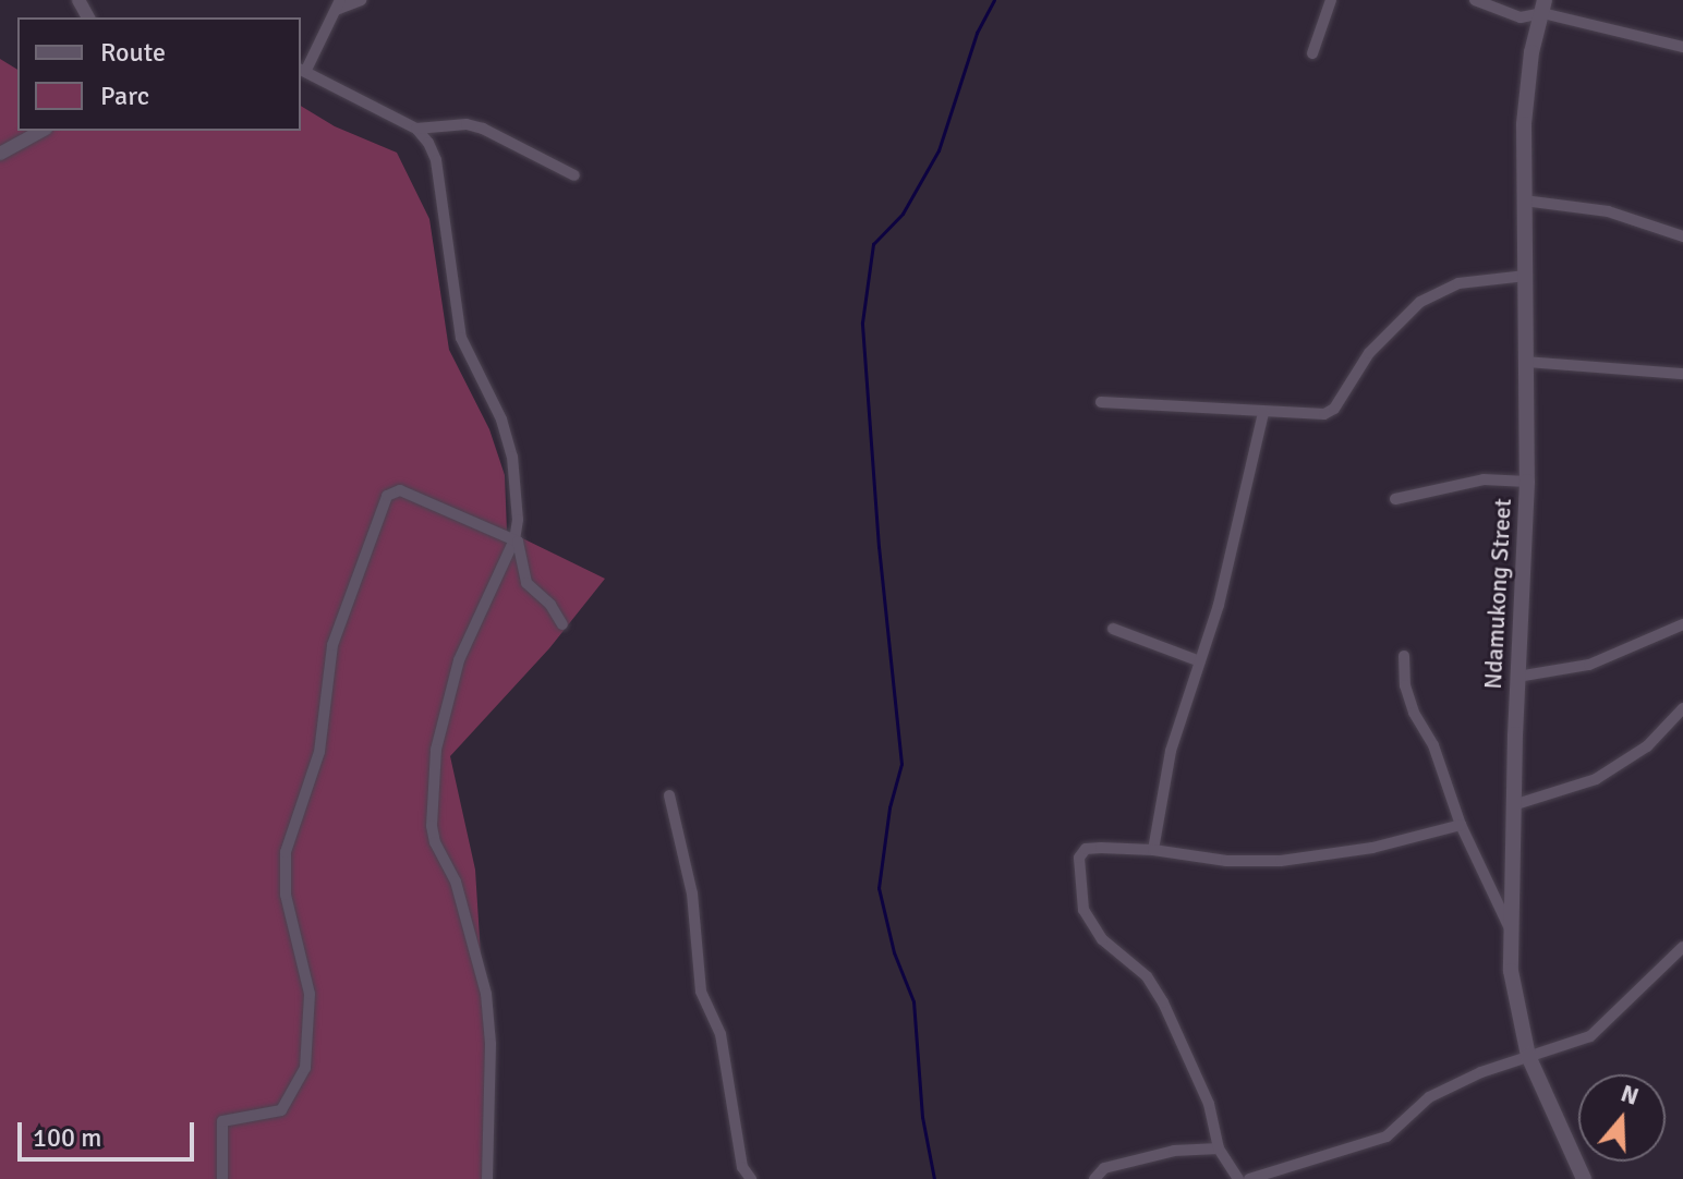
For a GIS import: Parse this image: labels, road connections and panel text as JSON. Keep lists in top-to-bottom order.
{
  "streets": {
    "main road": ["Ndamukong Street"]
  },
  "legend": ["Route", "Parc"],
  "scale_bar": "100 m",
  "north": "top"
}
